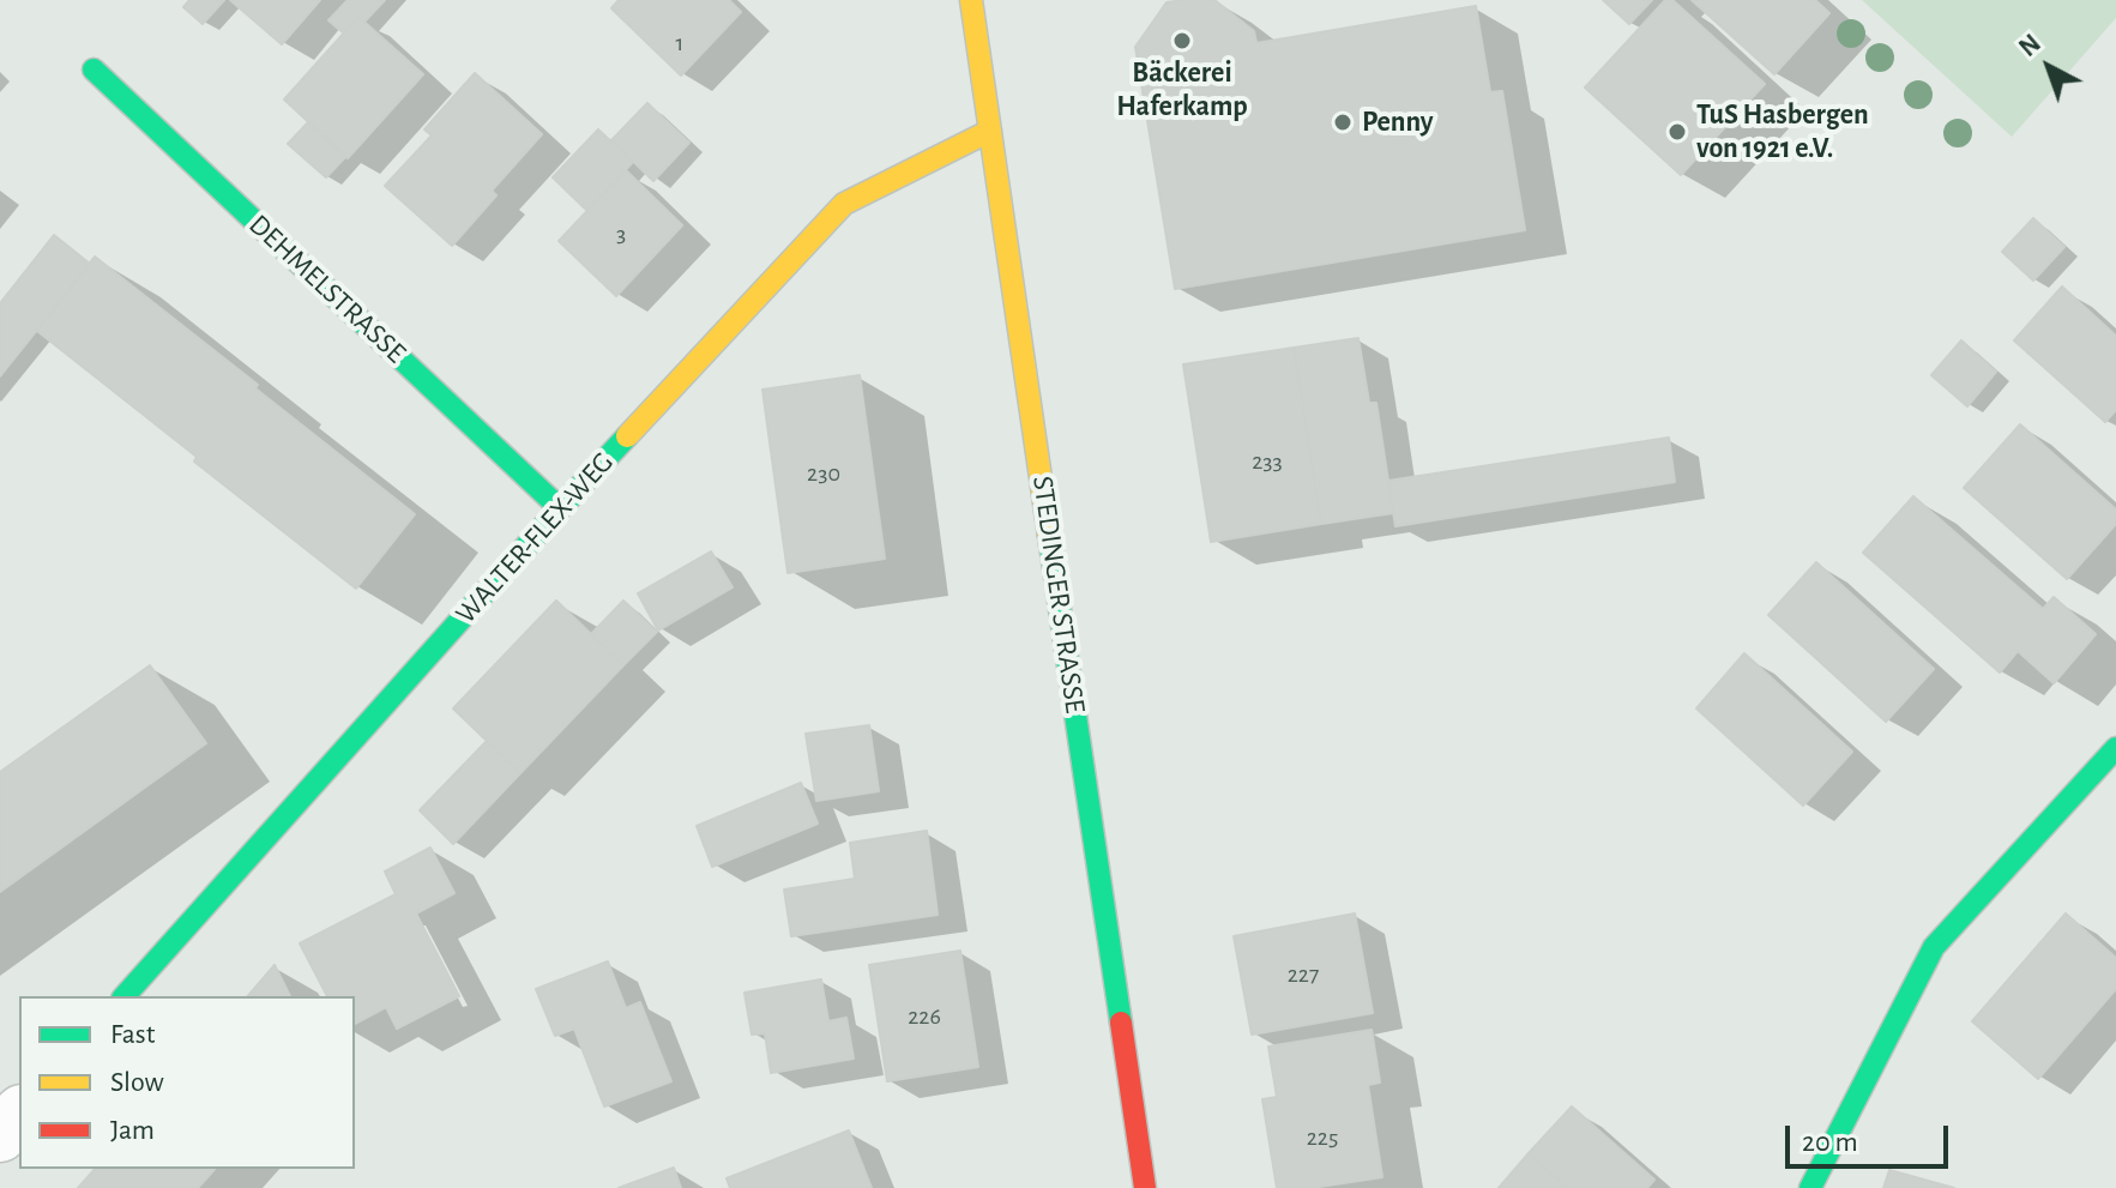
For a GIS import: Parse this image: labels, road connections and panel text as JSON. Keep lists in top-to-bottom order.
{
  "streets": {
    "street": ["DEHMELSTRASSE", "WALTER-FLEX-WEG", "STEDINGER STRASSE"]
  },
  "crossings": [
    ["DEHMELSTRASSE", "WALTER-FLEX-WEG"],
    ["WALTER-FLEX-WEG", "STEDINGER STRASSE"]
  ],
  "places": ["Bäckerei Haferkamp", "Penny", "TuS Hasbergen von 1921 e.V."],
  "house_numbers": [
    "1",
    "3",
    "233",
    "230",
    "227",
    "226",
    "225"
  ],
  "legend": ["Fast", "Slow", "Jam"],
  "scale_bar": "20 m",
  "north": "top left"
}
